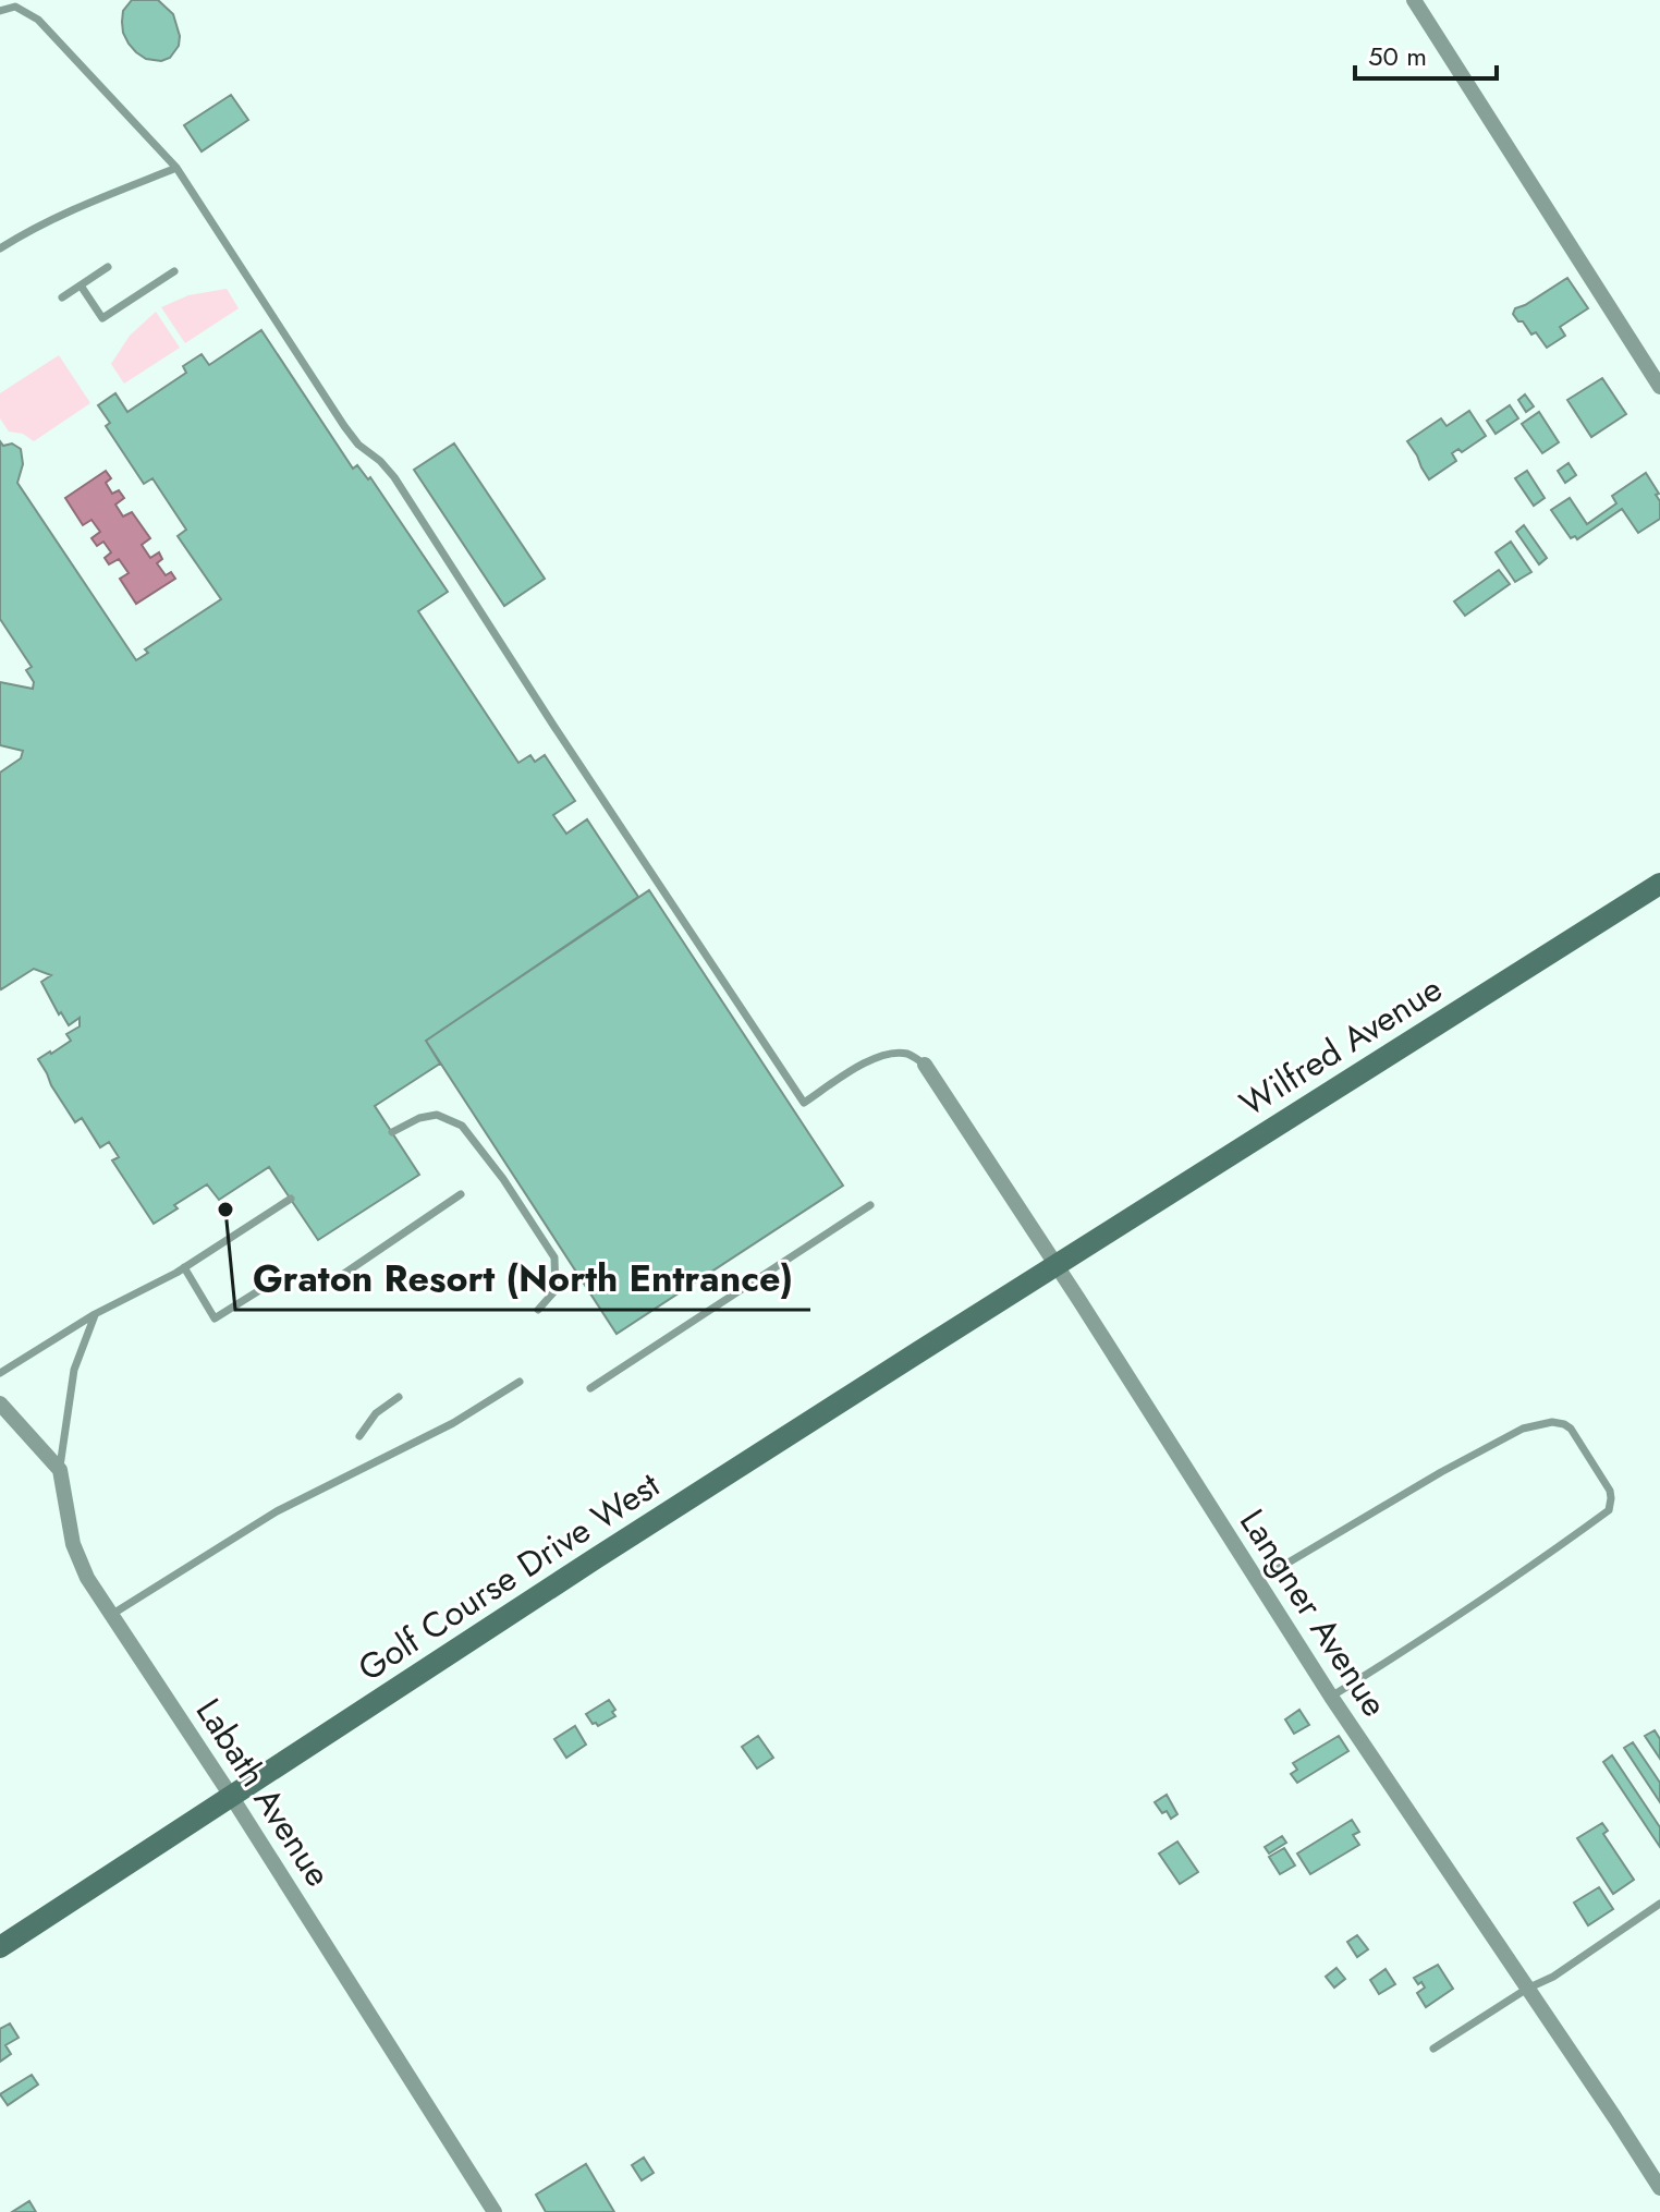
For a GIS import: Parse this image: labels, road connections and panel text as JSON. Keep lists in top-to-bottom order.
{
  "streets": {
    "street": [
      "Wilfred Avenue",
      "Golf Course Drive West",
      "Langner Avenue",
      "Labath Avenue"
    ]
  },
  "crossings": [
    ["Wilfred Avenue", "Golf Course Drive West"],
    ["Wilfred Avenue", "Langner Avenue"],
    ["Golf Course Drive West", "Langner Avenue"],
    ["Golf Course Drive West", "Labath Avenue"]
  ],
  "places": ["Graton Resort (North Entrance)"],
  "scale_bar": "50 m"
}
